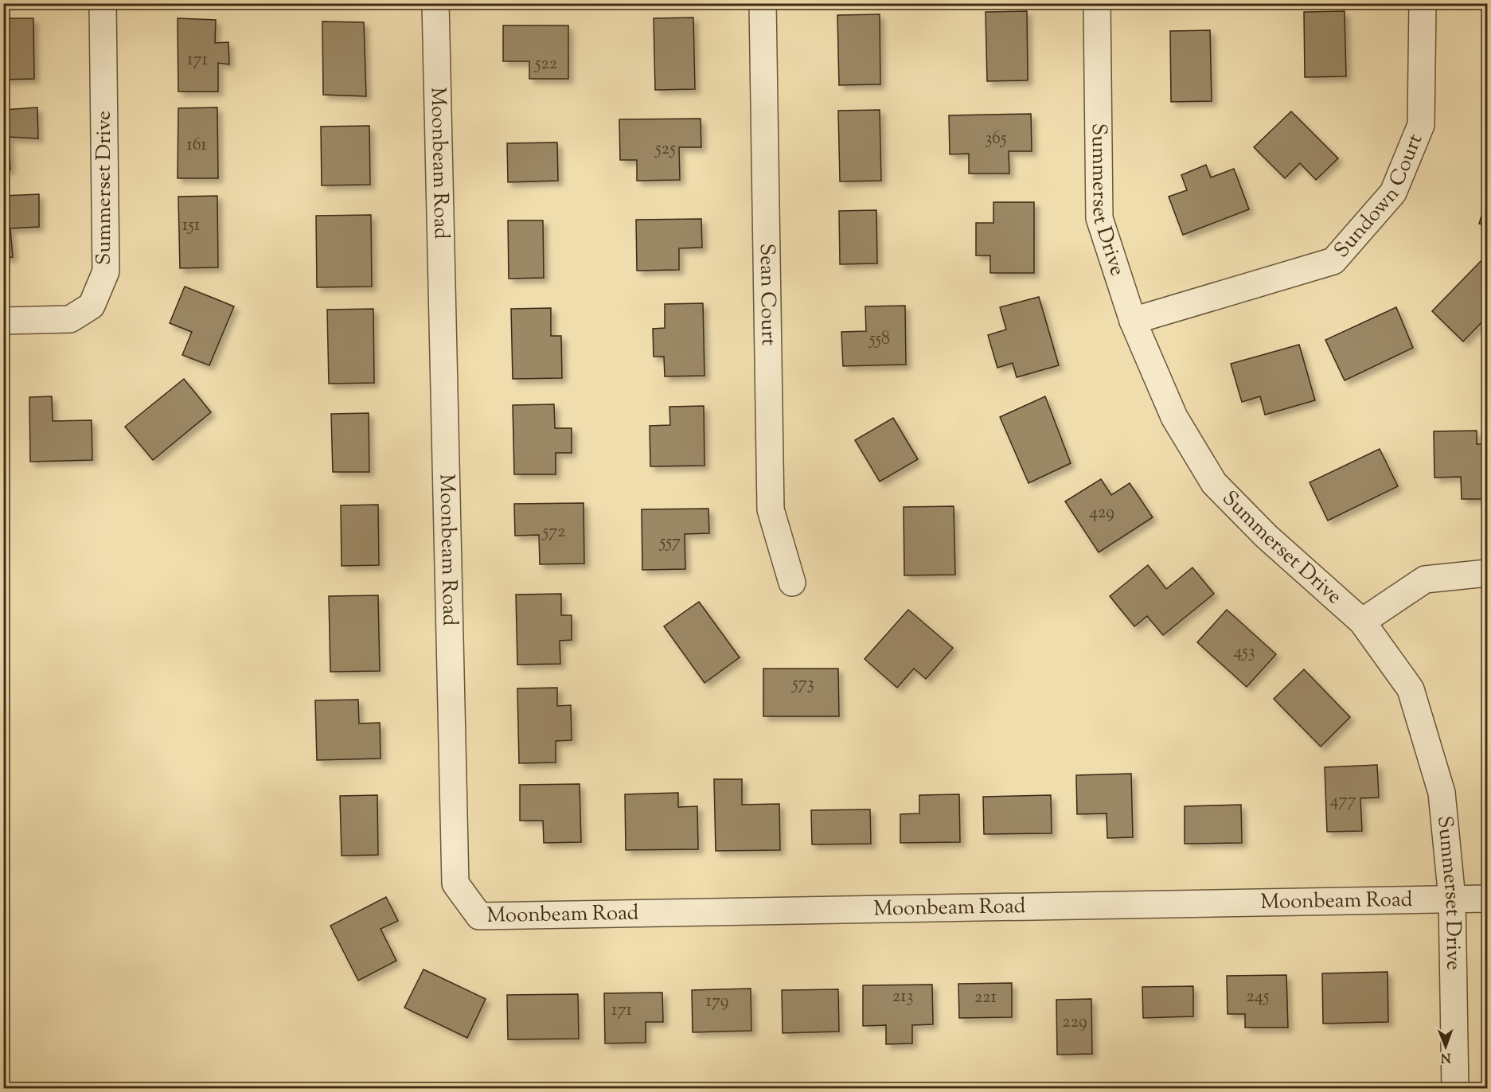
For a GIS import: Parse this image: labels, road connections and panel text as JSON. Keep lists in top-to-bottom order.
{
  "streets": {
    "street": [
      "Moonbeam Road",
      "Summerset Drive",
      "Sundown Court",
      "Sean Court"
    ]
  },
  "crossings": [
    ["Moonbeam Road", "Summerset Drive"],
    ["Summerset Drive", "Sundown Court"]
  ],
  "house_numbers": [
    "171",
    "522",
    "365",
    "161",
    "525",
    "151",
    "558",
    "429",
    "572",
    "557",
    "453",
    "573",
    "477",
    "213",
    "245",
    "221",
    "179",
    "171",
    "229"
  ],
  "north": "bottom"
}
